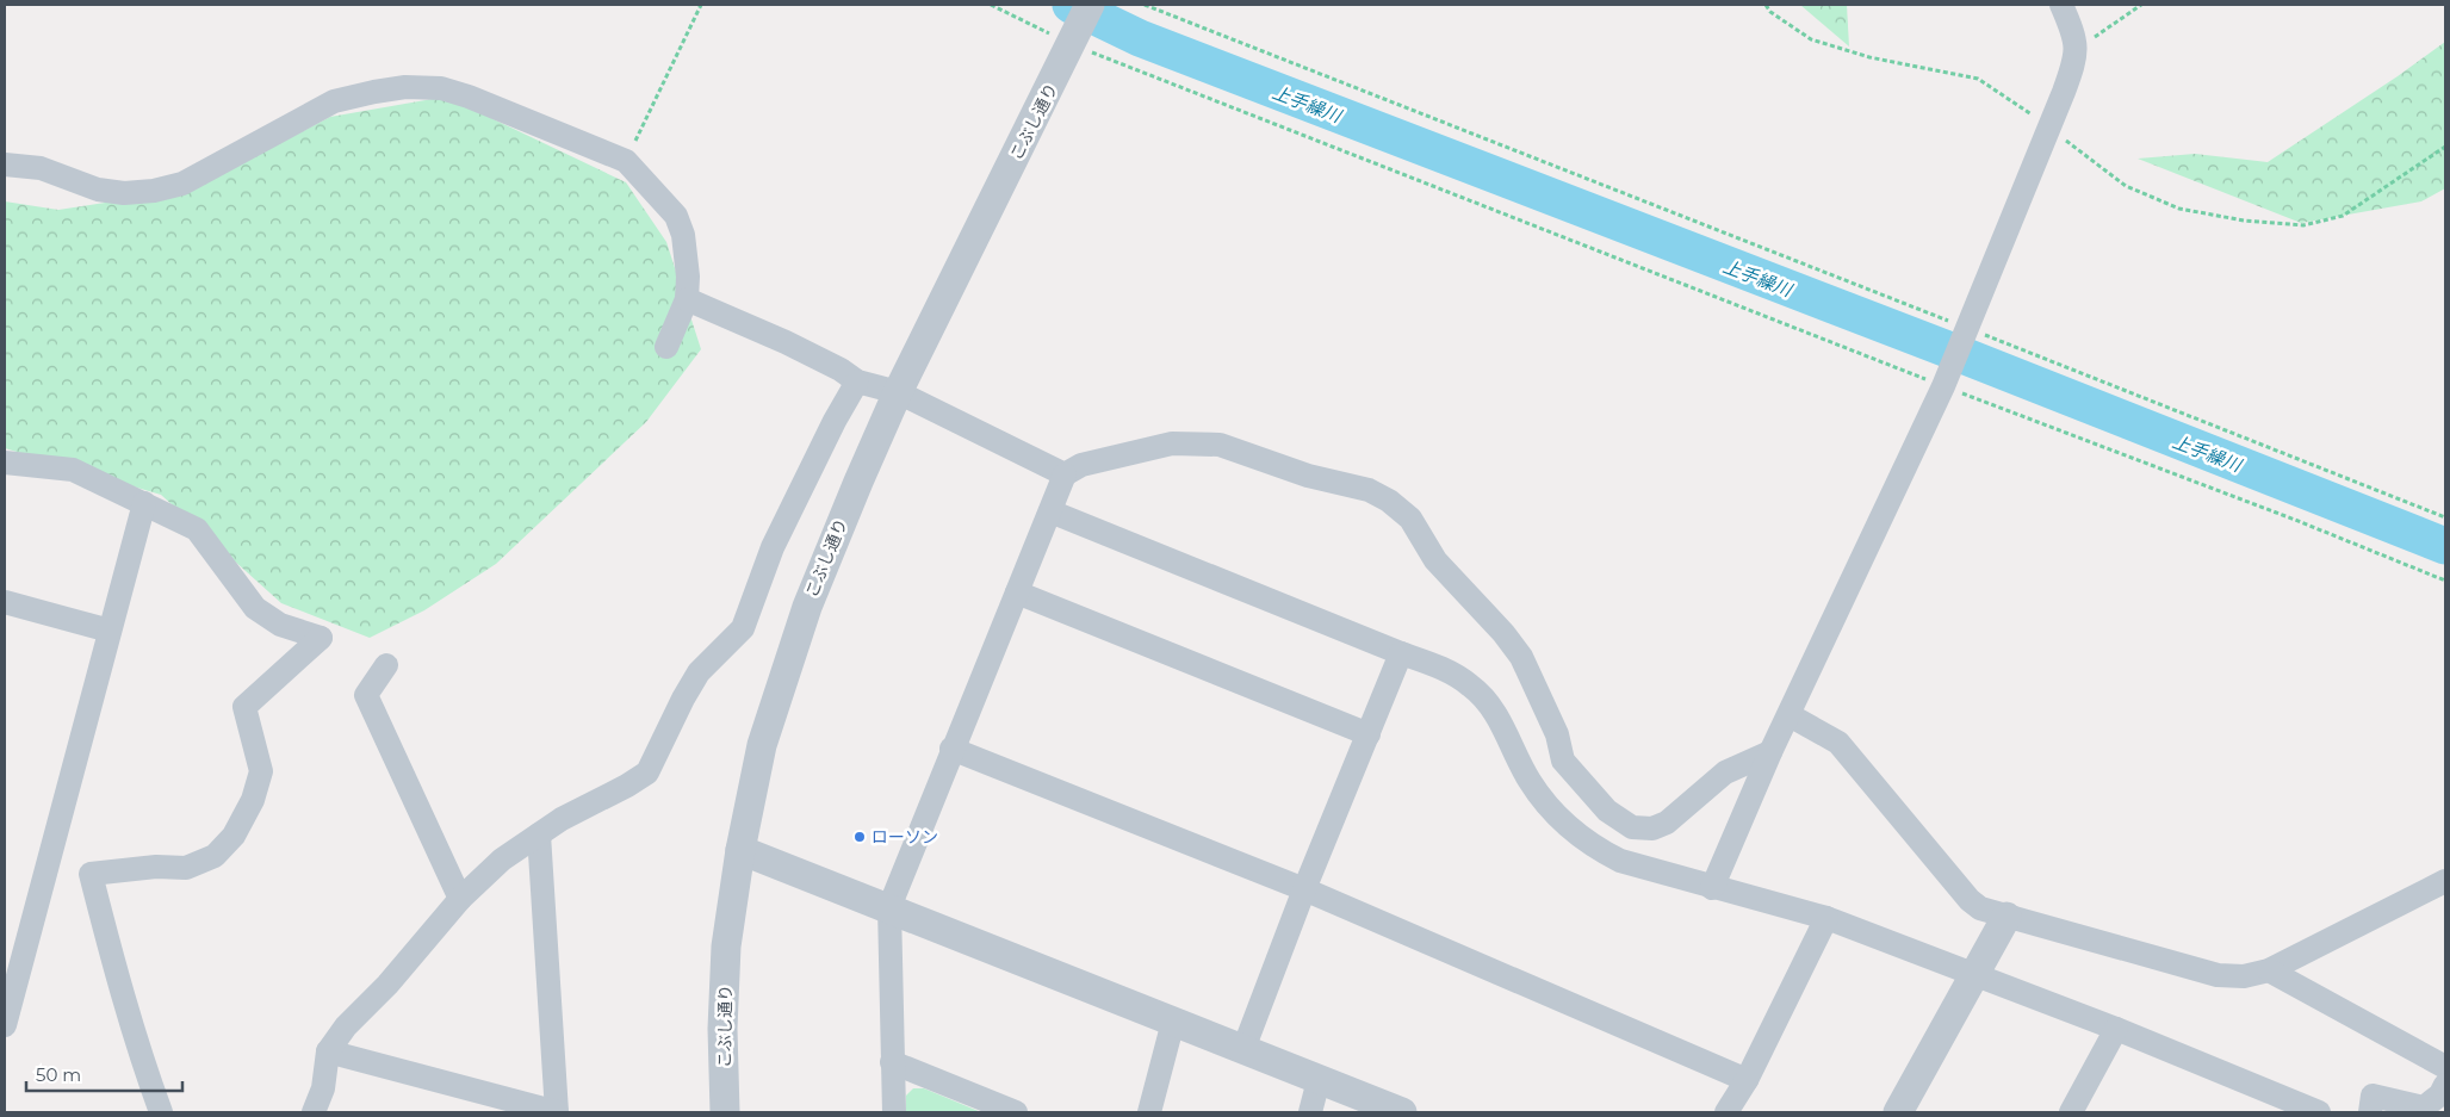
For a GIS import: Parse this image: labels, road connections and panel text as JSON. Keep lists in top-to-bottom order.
{
  "streets": {
    "street": ["こぶし通り"]
  },
  "water": ["上手繰川"],
  "places": ["ローソン"],
  "scale_bar": "50 m"
}
